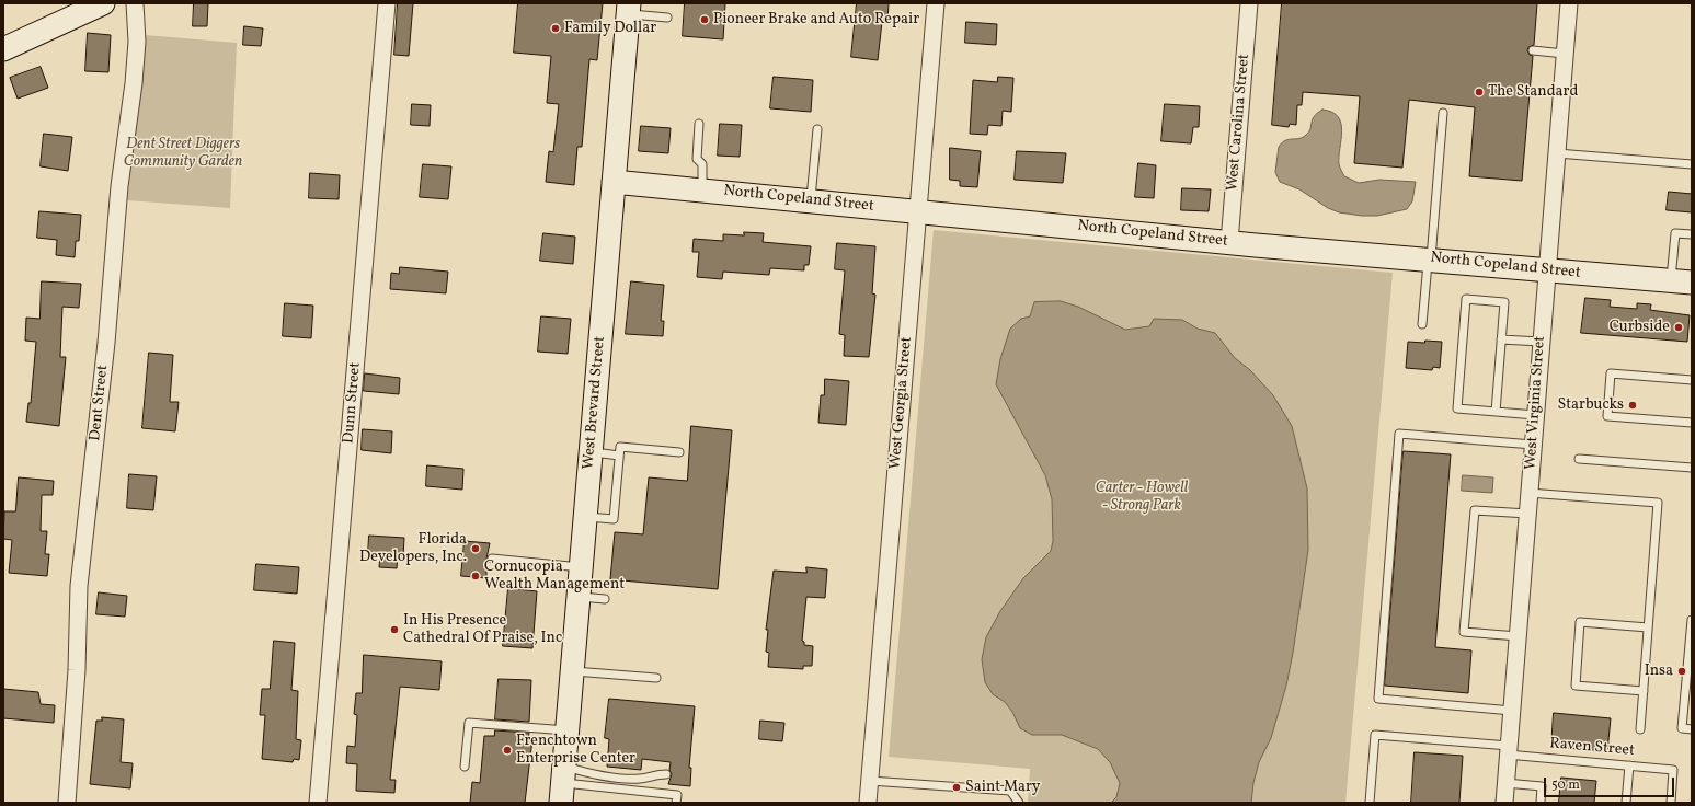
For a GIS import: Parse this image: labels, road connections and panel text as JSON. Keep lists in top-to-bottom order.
{
  "streets": {
    "street": [
      "West Carolina Street",
      "North Copeland Street",
      "Dent Street",
      "Dunn Street",
      "West Brevard Street",
      "West Georgia Street",
      "West Virginia Street"
    ],
    "lane": ["Raven Street"]
  },
  "crossings": [
    ["West Carolina Street", "North Copeland Street"],
    ["North Copeland Street", "West Brevard Street"],
    ["North Copeland Street", "West Georgia Street"],
    ["North Copeland Street", "West Virginia Street"],
    ["West Virginia Street", "Raven Street"]
  ],
  "parks": ["Dent Street Diggers Community Garden", "Carter - Howell - Strong Park"],
  "places": [
    "Pioneer Brake and Auto Repair",
    "Family Dollar",
    "The Standard",
    "Curbside",
    "Starbucks",
    "Florida Developers, Inc.",
    "Cornucopia Wealth Management",
    "In His Presence Cathedral Of Praise, Inc",
    "Insa",
    "Frenchtown Enterprise Center",
    "Saint Mary"
  ],
  "scale_bar": "50 m"
}
